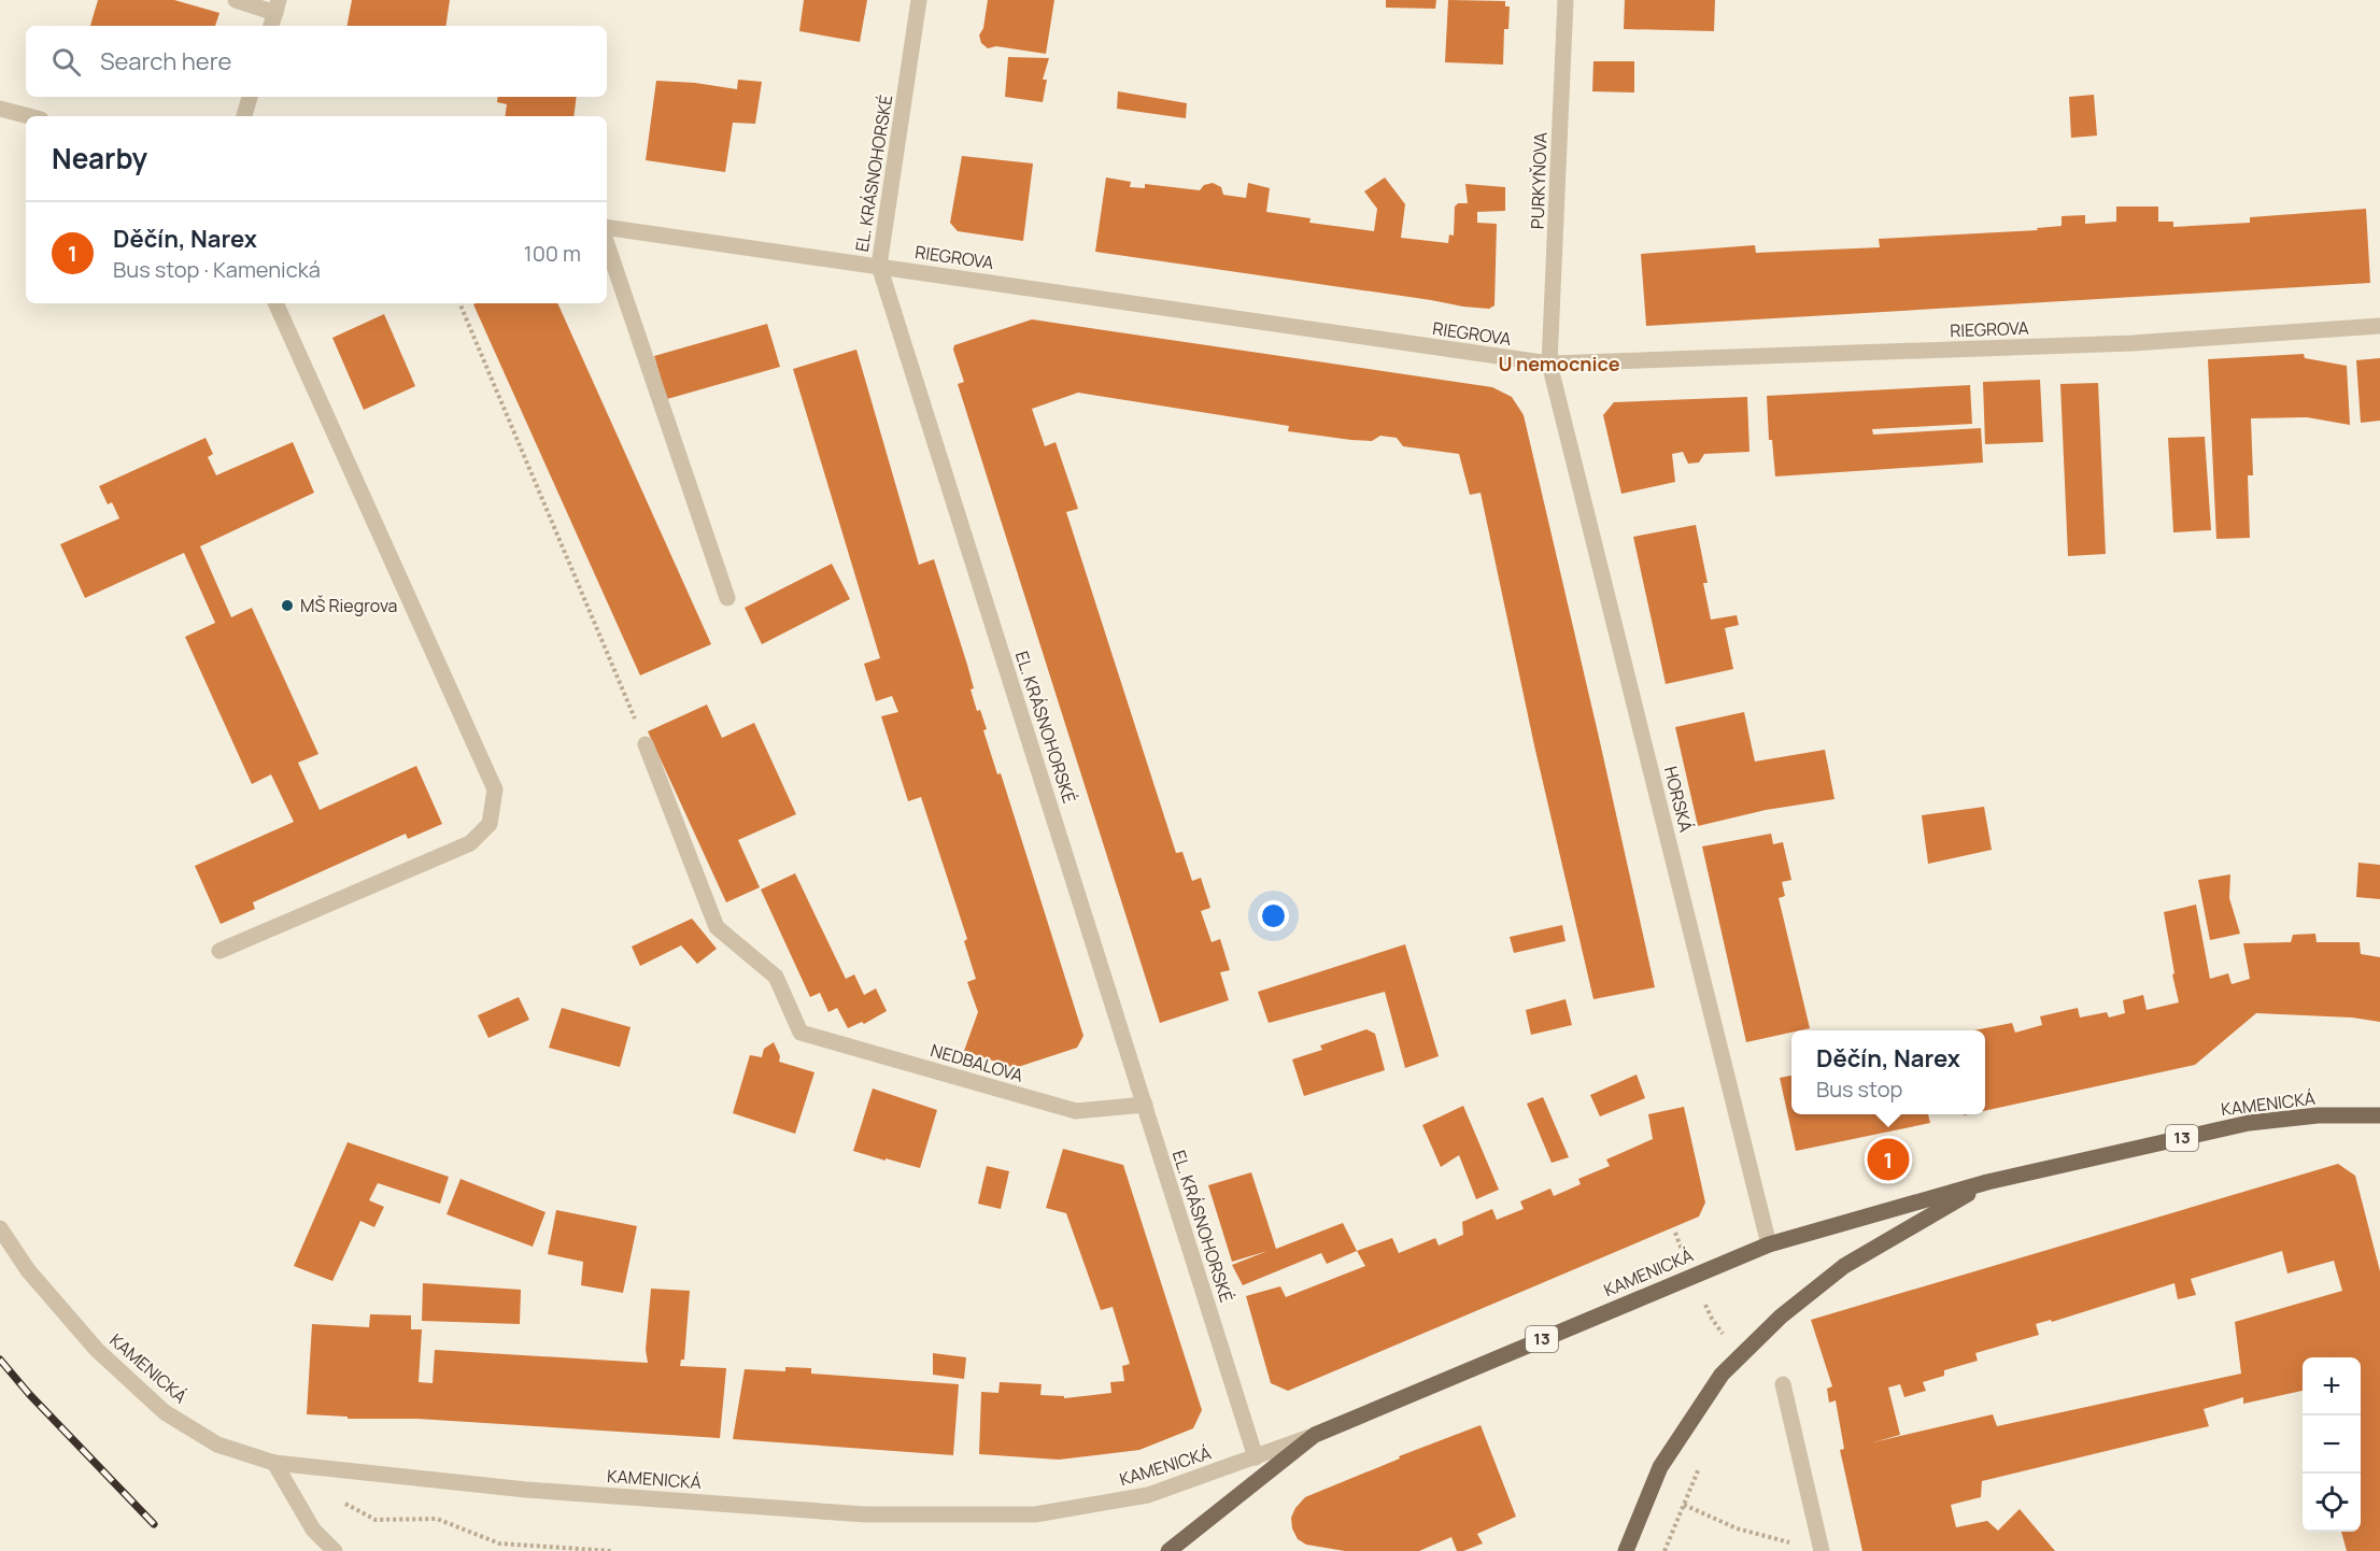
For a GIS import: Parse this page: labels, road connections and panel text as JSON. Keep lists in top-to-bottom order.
{
  "streets": {
    "main road": ["KAMENICKÁ", "13"],
    "street": [
      "EL. KRÁSNOHORSKÉ",
      "PURKYŇOVA",
      "RIEGROVA",
      "HORSKÁ",
      "NEDBALOVA"
    ]
  },
  "crossings": [
    ["EL. KRÁSNOHORSKÉ", "RIEGROVA"],
    ["EL. KRÁSNOHORSKÉ", "NEDBALOVA"],
    ["EL. KRÁSNOHORSKÉ", "KAMENICKÁ"],
    ["PURKYŇOVA", "RIEGROVA"],
    ["PURKYŇOVA", "HORSKÁ"],
    ["RIEGROVA", "HORSKÁ"],
    ["HORSKÁ", "KAMENICKÁ"],
    ["KAMENICKÁ", "13"]
  ],
  "districts": ["U nemocnice"],
  "places": ["MŠ Riegrova"],
  "page": {
    "search": "Search here",
    "heading": "Nearby",
    "list": [
      {
        "mark": "1",
        "name": "Děčín, Narex",
        "note": "Bus stop · Kamenická",
        "value": "100 m"
      }
    ],
    "popup": ["Děčín, Narex", "Bus stop"],
    "pins": "1",
    "map_buttons": ["+", "−"]
  }
}
